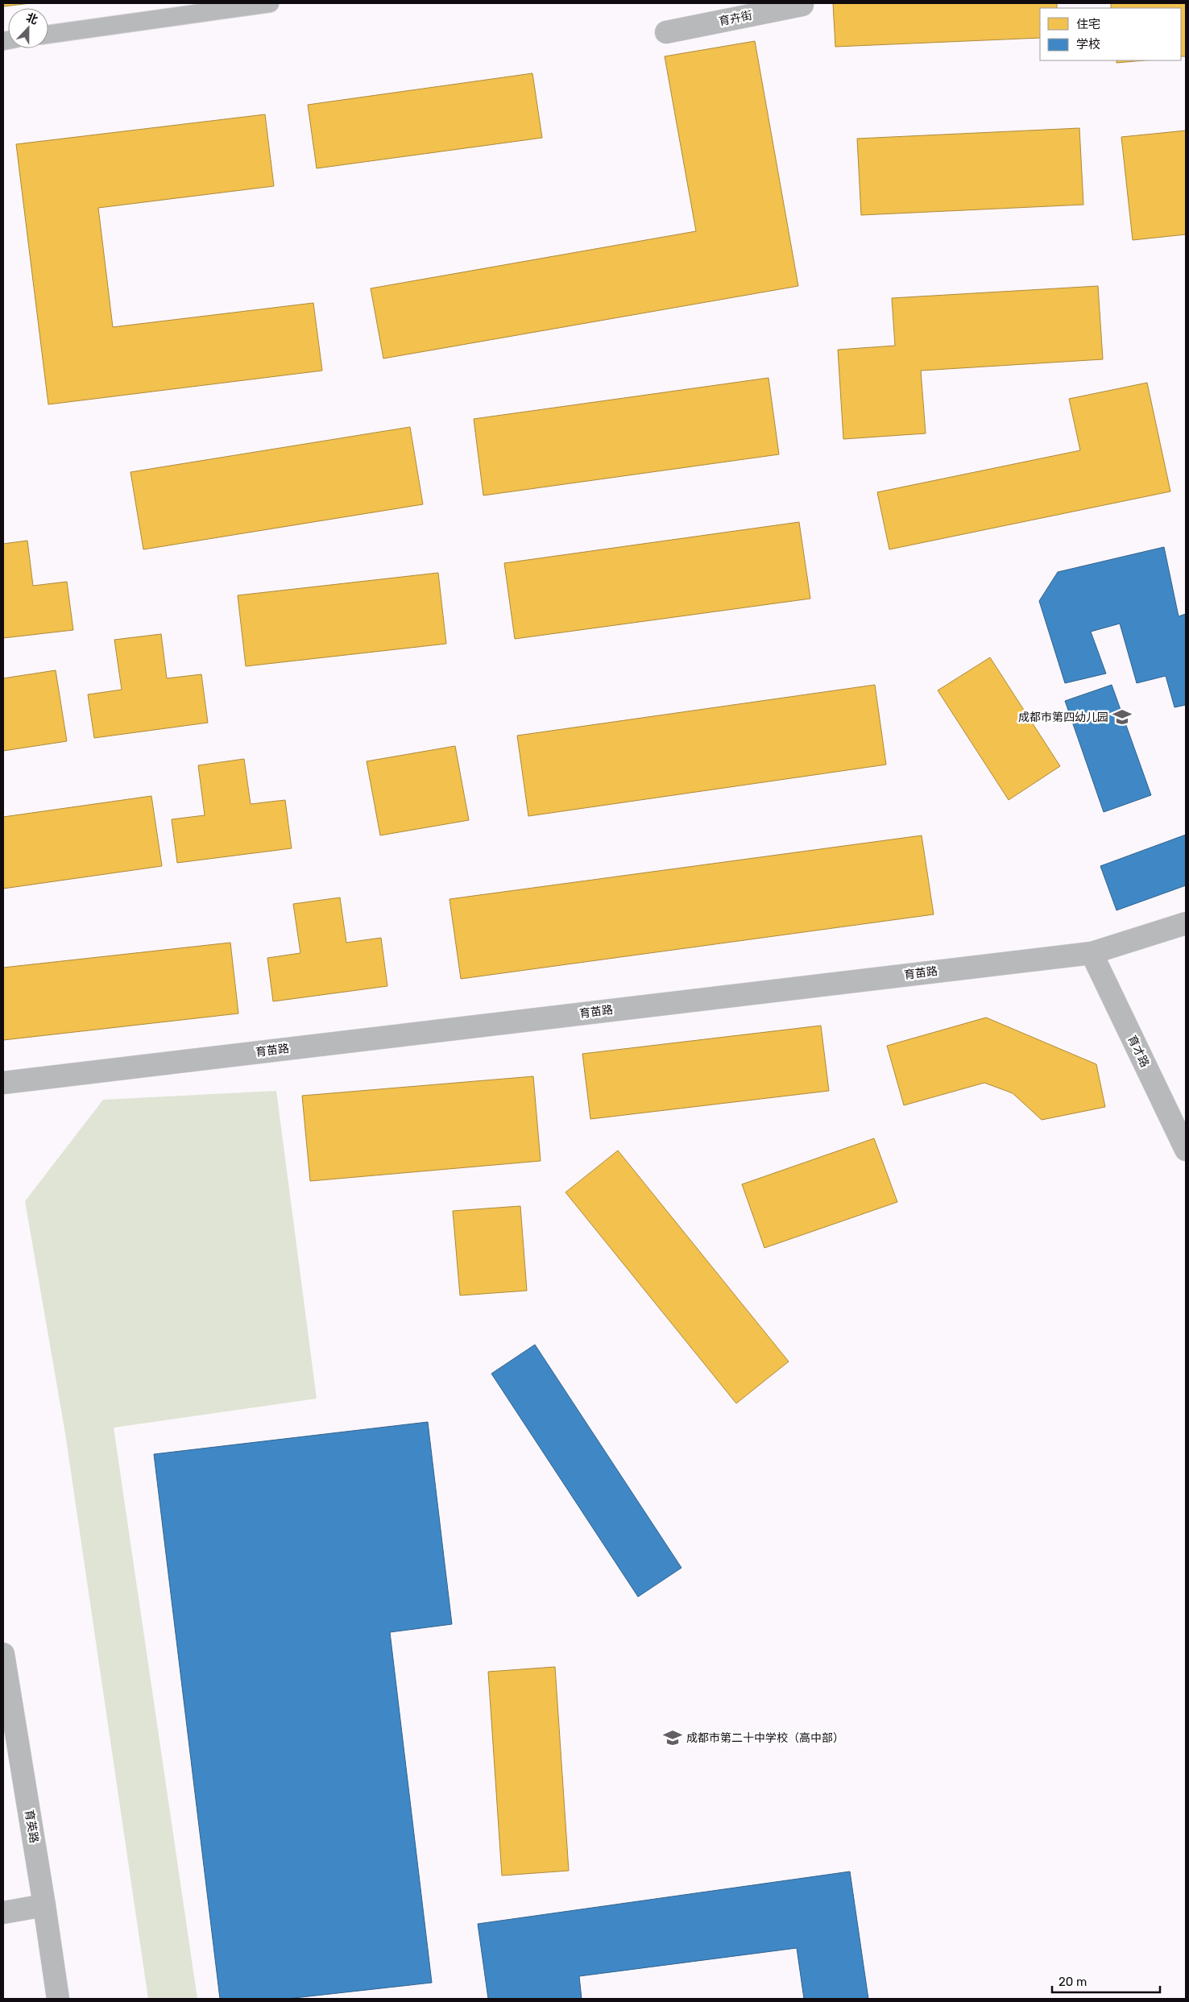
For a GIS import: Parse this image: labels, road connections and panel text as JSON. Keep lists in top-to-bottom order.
{
  "streets": {
    "street": [
      "育卉街",
      "育苗路",
      "育才路",
      "育英路"
    ]
  },
  "crossings": [
    ["育苗路", "育才路"]
  ],
  "places": {
    "school or university": ["成都市第四幼儿园", "成都市第二十中学校（高中部）"]
  },
  "legend": ["住宅", "学校"],
  "scale_bar": "20 m",
  "north": "top"
}
